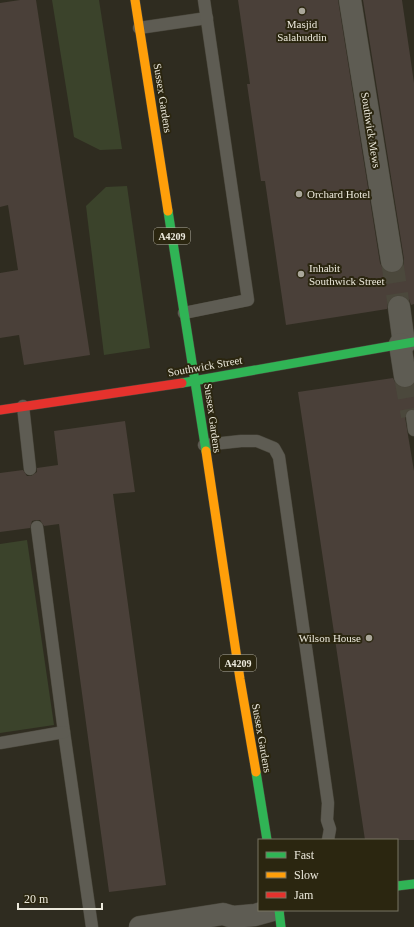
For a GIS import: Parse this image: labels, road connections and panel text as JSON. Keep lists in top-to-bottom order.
{
  "streets": {
    "main road": ["Sussex Gardens", "A4209", "Southwick Street"],
    "street": ["Southwick Mews"]
  },
  "crossings": [
    ["Sussex Gardens", "Southwick Street"]
  ],
  "places": [
    "Masjid Salahuddin",
    "Orchard Hotel",
    "Inhabit Southwick Street",
    "Wilson House"
  ],
  "legend": ["Fast", "Slow", "Jam"],
  "scale_bar": "20 m"
}
